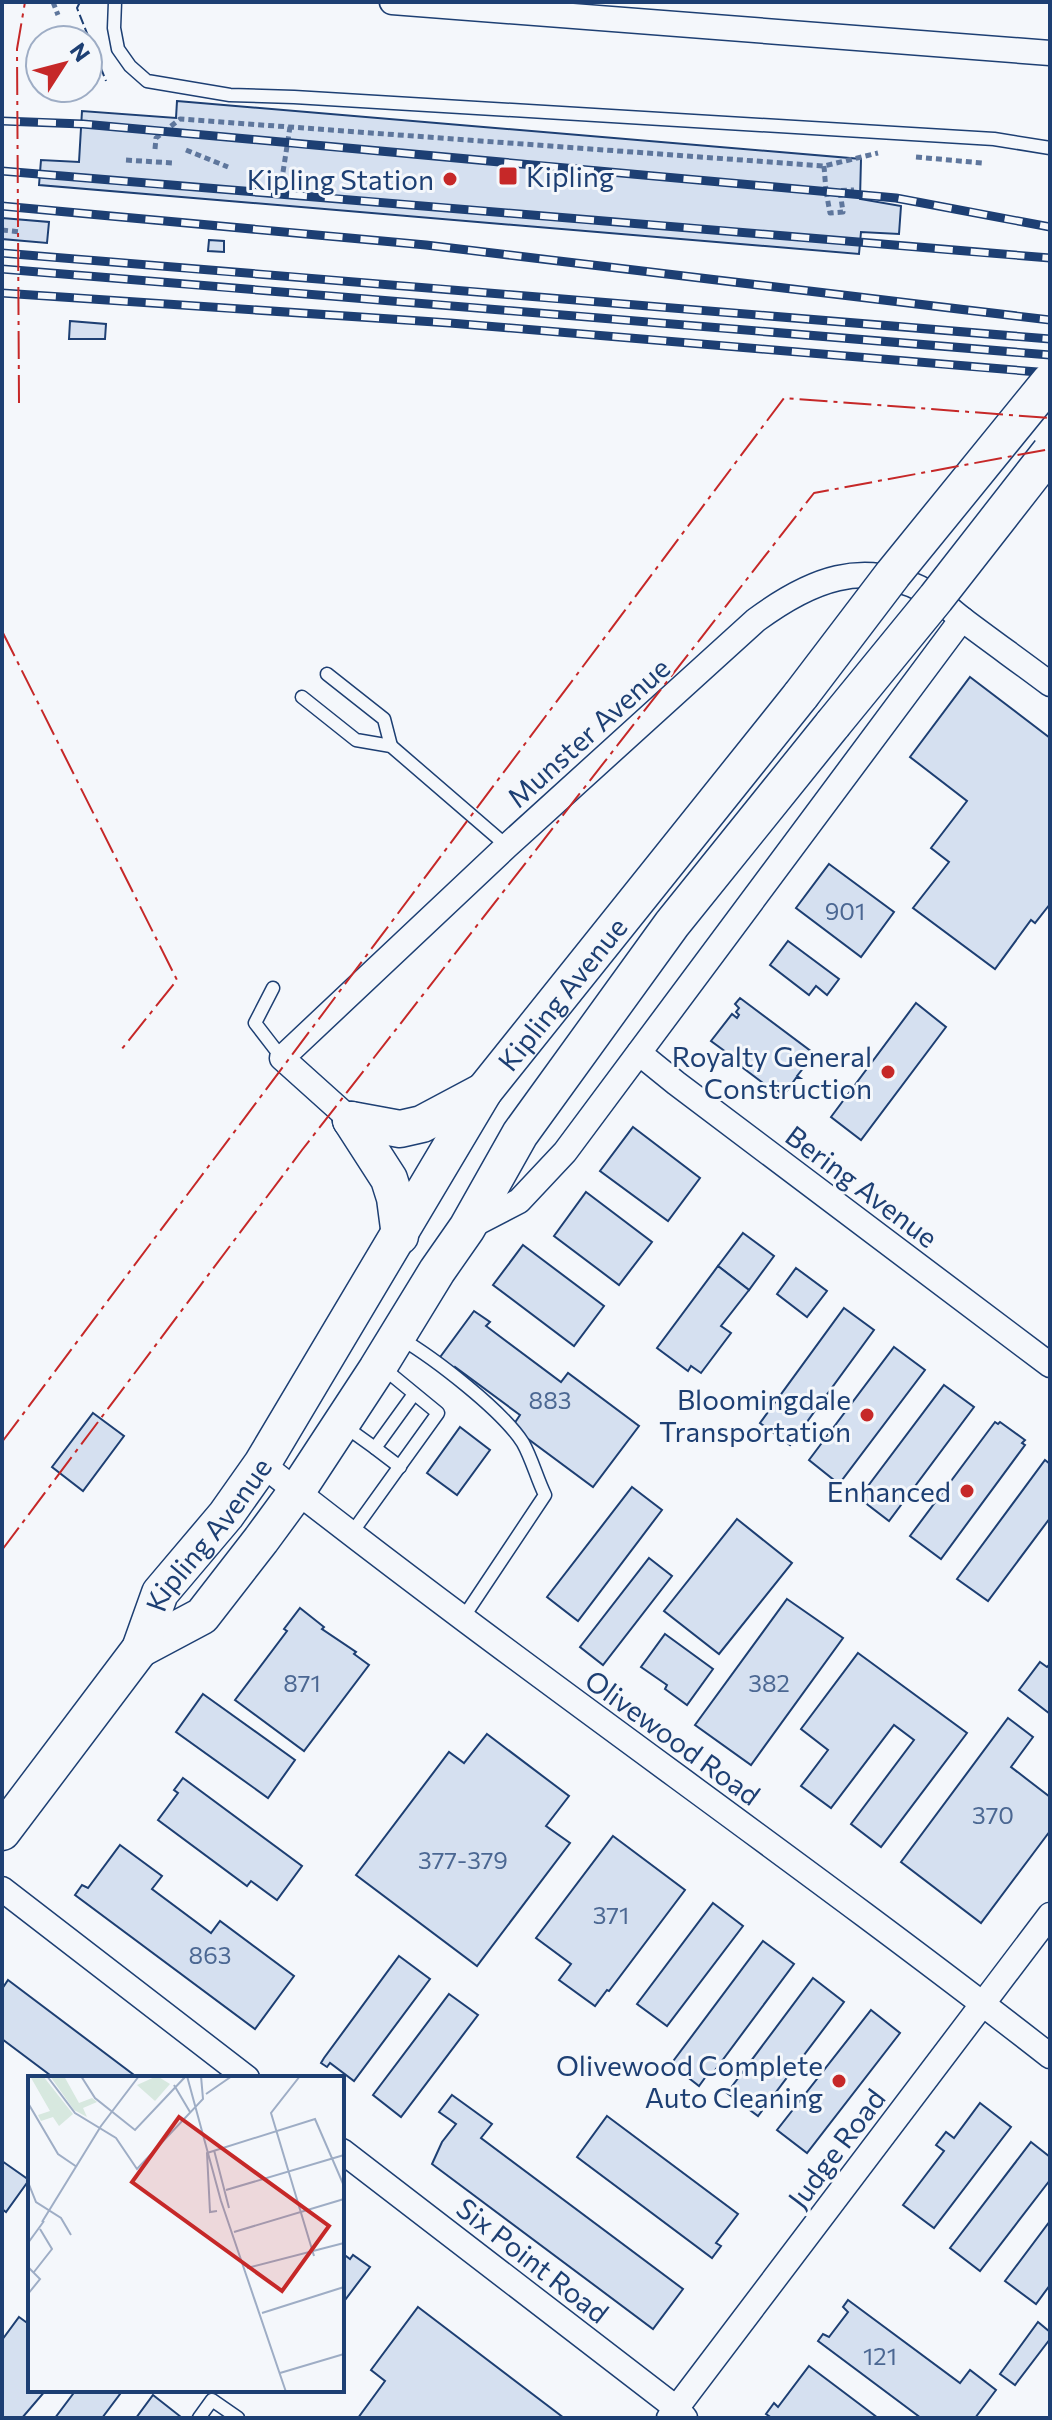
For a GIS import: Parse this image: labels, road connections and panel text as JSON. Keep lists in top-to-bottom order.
{
  "streets": {
    "main road": ["Kipling Avenue"],
    "street": [
      "Munster Avenue",
      "Bering Avenue",
      "Olivewood Road",
      "Judge Road",
      "Six Point Road"
    ]
  },
  "crossings": [
    ["Munster Avenue", "Kipling Avenue"],
    ["Kipling Avenue", "Bering Avenue"],
    ["Kipling Avenue", "Olivewood Road"],
    ["Olivewood Road", "Judge Road"],
    ["Judge Road", "Six Point Road"]
  ],
  "places": {
    "transit": ["Kipling"],
    "other": [
      "Kipling Station",
      "Royalty General Construction",
      "Bloomingdale Transportation",
      "Enhanced",
      "Olivewood Complete Auto Cleaning"
    ]
  },
  "house_numbers": [
    "901",
    "883",
    "871",
    "382",
    "370",
    "377-379",
    "371",
    "863",
    "121"
  ],
  "north": "top right"
}
